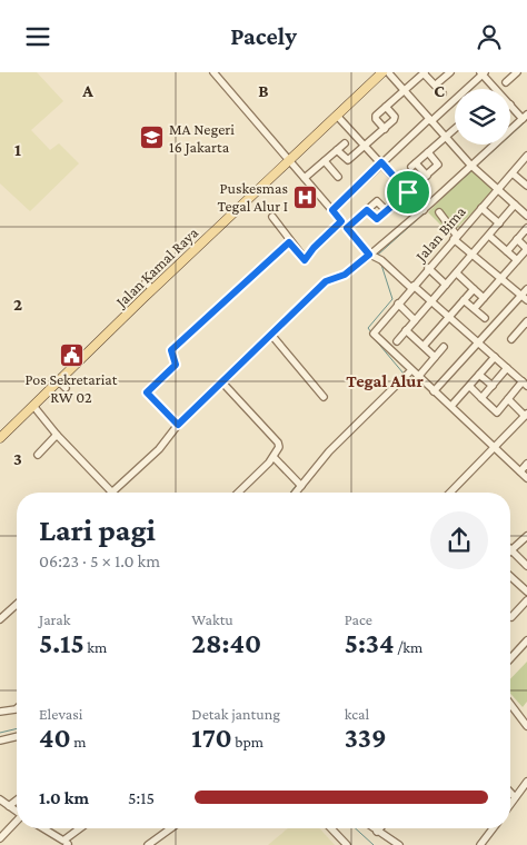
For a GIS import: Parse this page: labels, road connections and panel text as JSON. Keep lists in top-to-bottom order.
{
  "streets": {
    "main road": ["Jalan Kamal Raya"],
    "street": ["Jalan Bima"]
  },
  "districts": ["Tegal Alur"],
  "places": {
    "school or university": ["MA Negeri 16 Jakarta"],
    "hospital": ["Puskesmas Tegal Alur I"],
    "public building": ["Pos Sekretariat RW 02"]
  },
  "page": {
    "header": "Pacely",
    "heading": ["Lari pagi", "06:23 · 5 × 1.0 km"],
    "stats": [
      ["Jarak", "5.15 km"],
      ["Waktu", "28:40"],
      ["Pace", "5:34 /km"],
      ["Elevasi", "40 m"],
      ["Detak jantung", "170 bpm"],
      ["kcal", "339"]
    ],
    "list": [
      {
        "name": "1.0 km",
        "note": "5:15"
      }
    ]
  },
  "grid": {
    "columns": ["A", "B", "C"],
    "rows": ["1", "2", "3"]
  }
}
